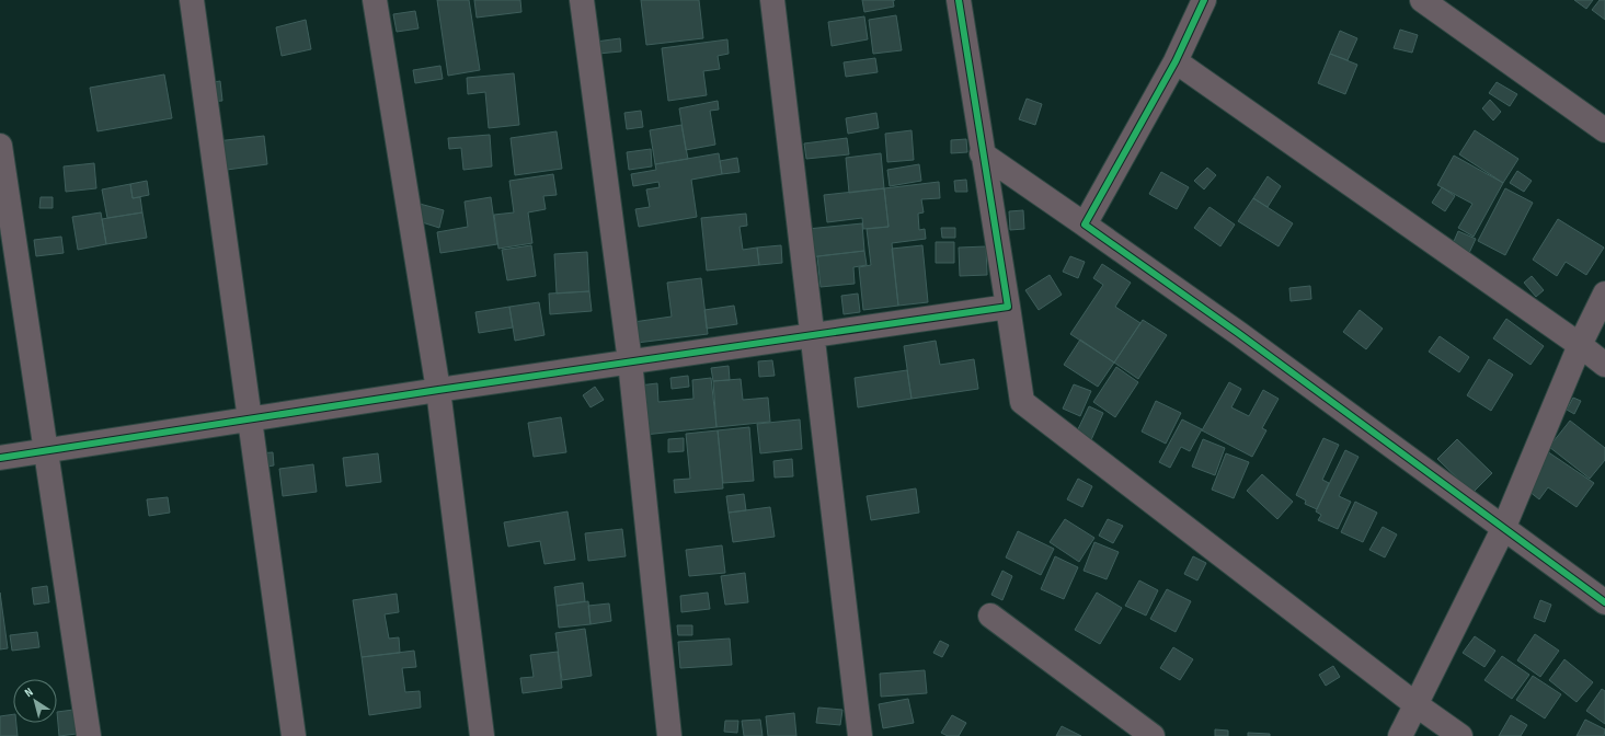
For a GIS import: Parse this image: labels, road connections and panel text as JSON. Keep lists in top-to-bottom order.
{
  "north": "top left"
}
